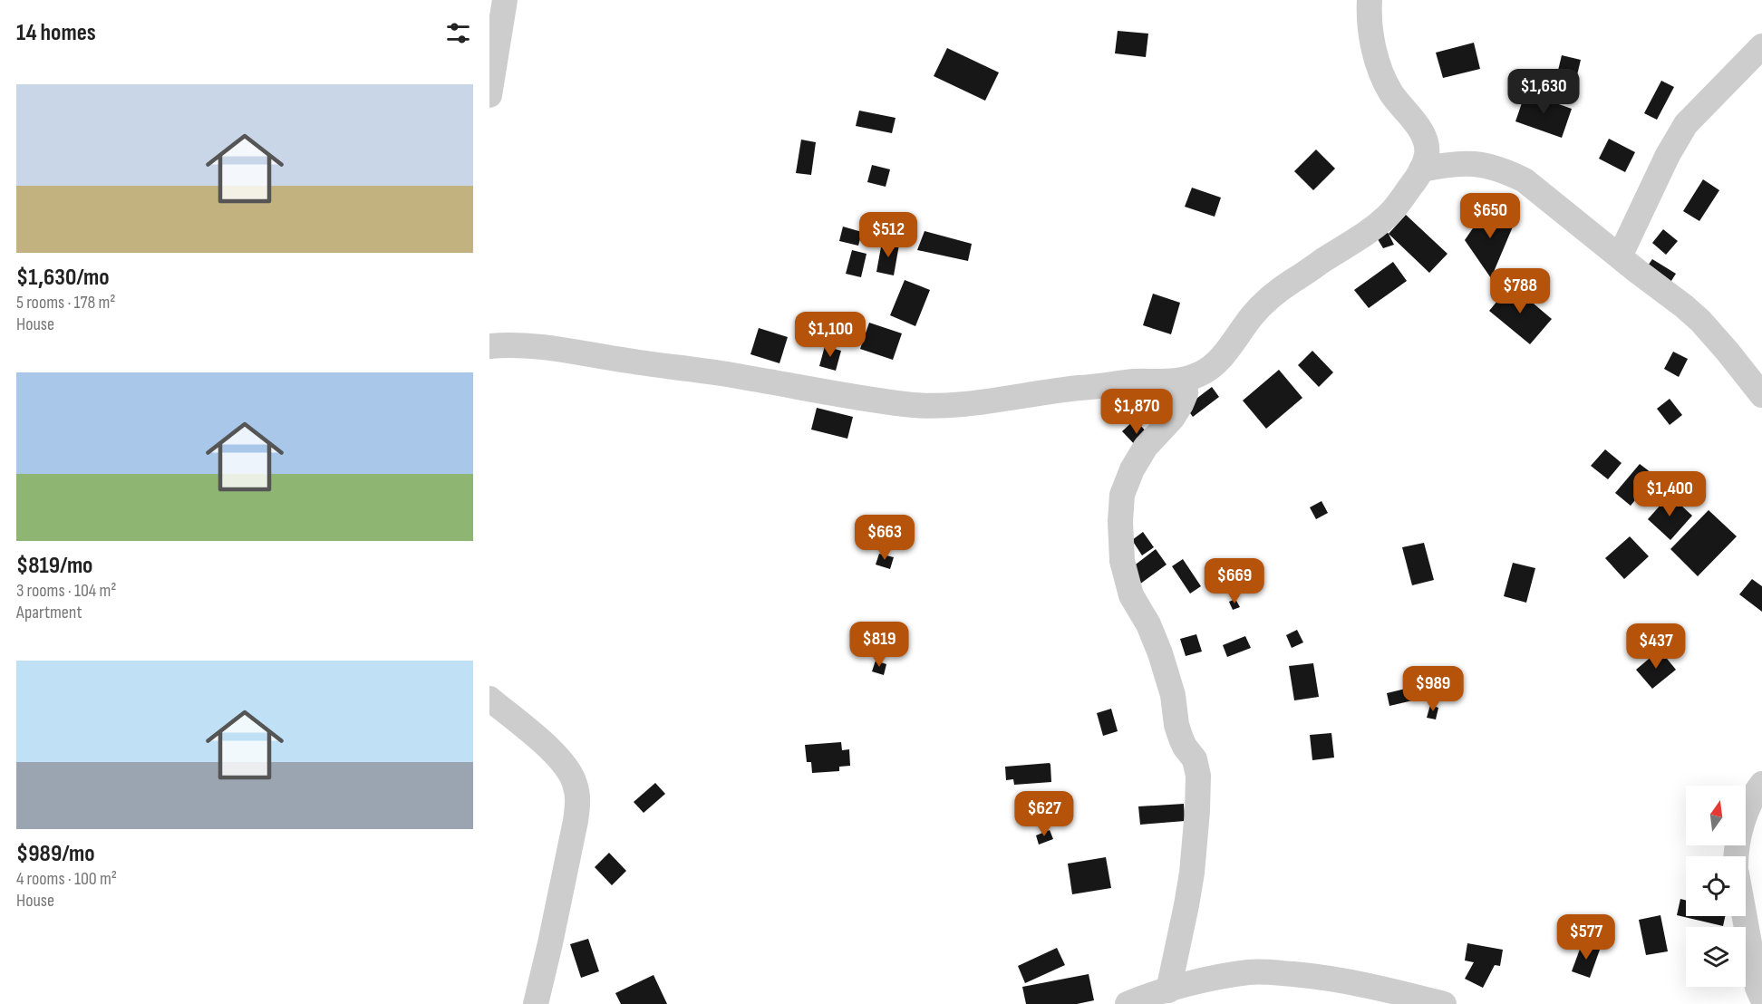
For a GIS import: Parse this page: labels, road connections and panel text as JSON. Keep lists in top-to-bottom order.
{
  "north": "top",
  "page": {
    "heading": "14 homes",
    "list": [
      {
        "name": "$1,630/mo",
        "note": "5 rooms · 178 m² · House"
      },
      {
        "name": "$819/mo",
        "note": "3 rooms · 104 m² · Apartment"
      },
      {
        "name": "$989/mo",
        "note": "4 rooms · 100 m² · House"
      }
    ],
    "price": [
      "$1,630",
      "$650",
      "$512",
      "$788",
      "$1,100",
      "$1,870",
      "$1,400",
      "$663",
      "$669",
      "$819",
      "$437",
      "$989",
      "$627",
      "$577"
    ]
  }
}
